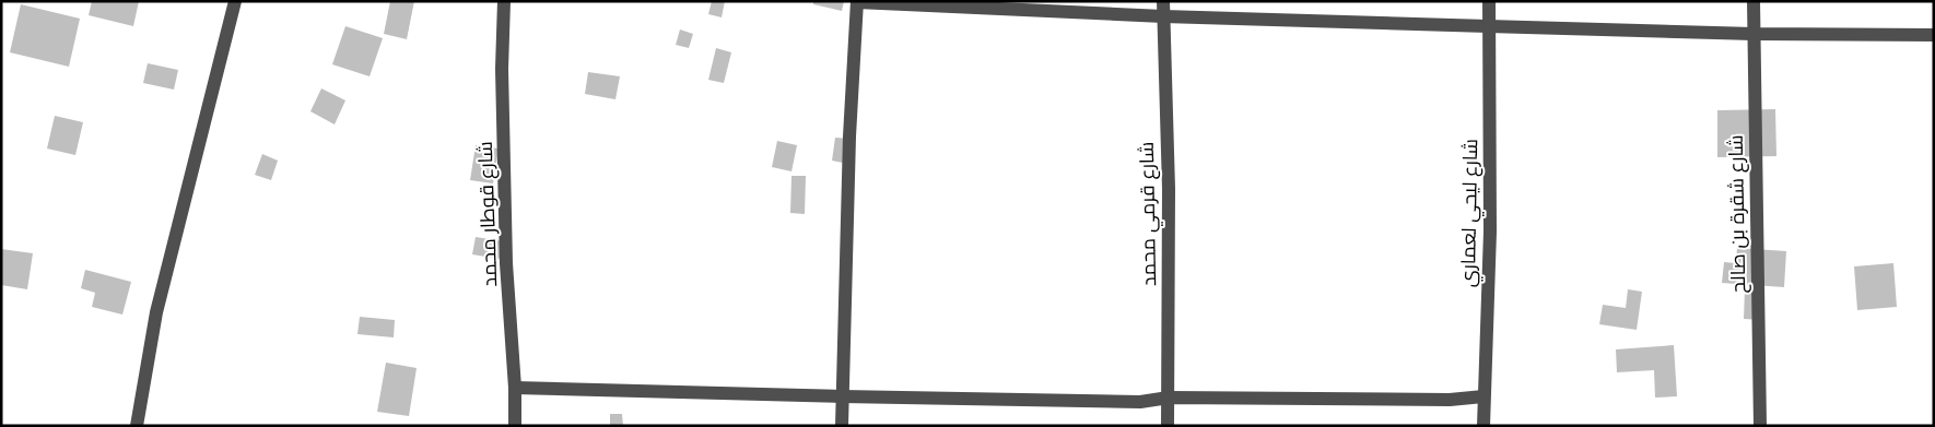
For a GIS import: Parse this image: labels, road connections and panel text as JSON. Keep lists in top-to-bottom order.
{
  "streets": {
    "street": [
      "شارع ليحي لعماري",
      "شارع قوطار محمد",
      "شارع قرمي محمد",
      "شارع شقرة بن صالح"
    ]
  }
}
